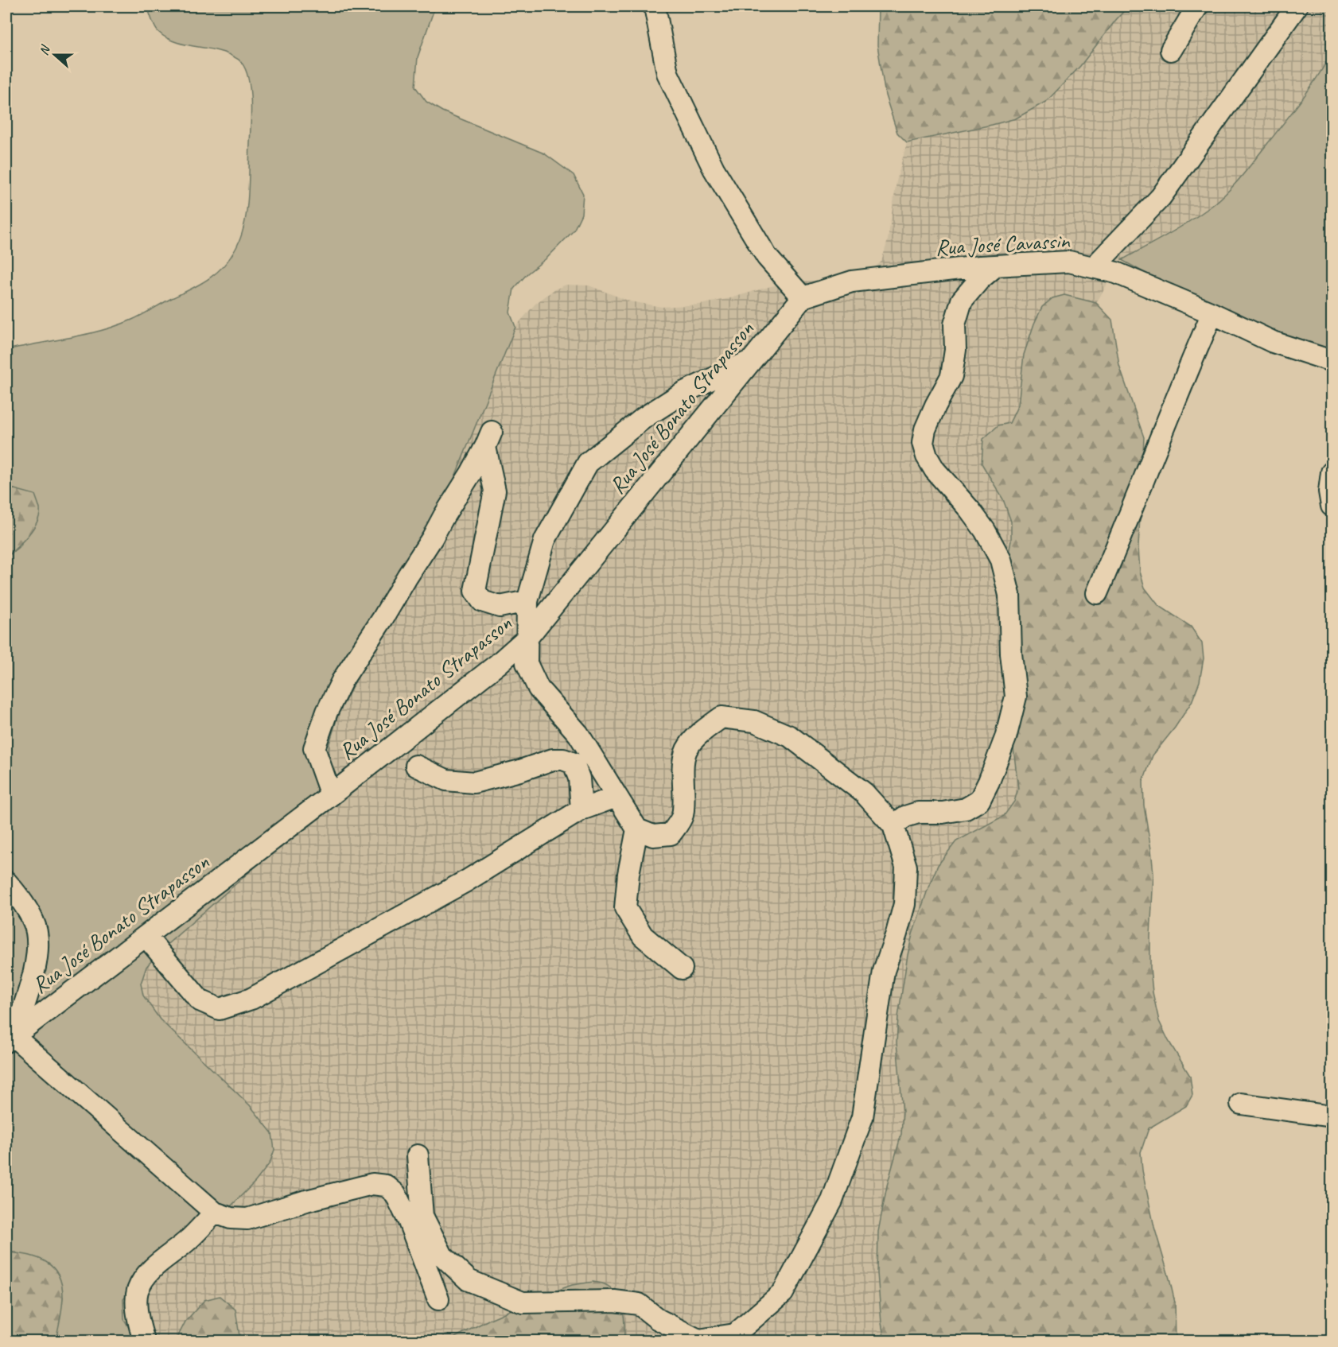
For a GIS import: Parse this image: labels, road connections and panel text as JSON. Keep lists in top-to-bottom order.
{
  "streets": {
    "street": ["Rua José Cavassin", "Rua José Bonato Strapasson"]
  },
  "crossings": [
    ["Rua José Cavassin", "Rua José Bonato Strapasson"]
  ],
  "north": "left"
}
